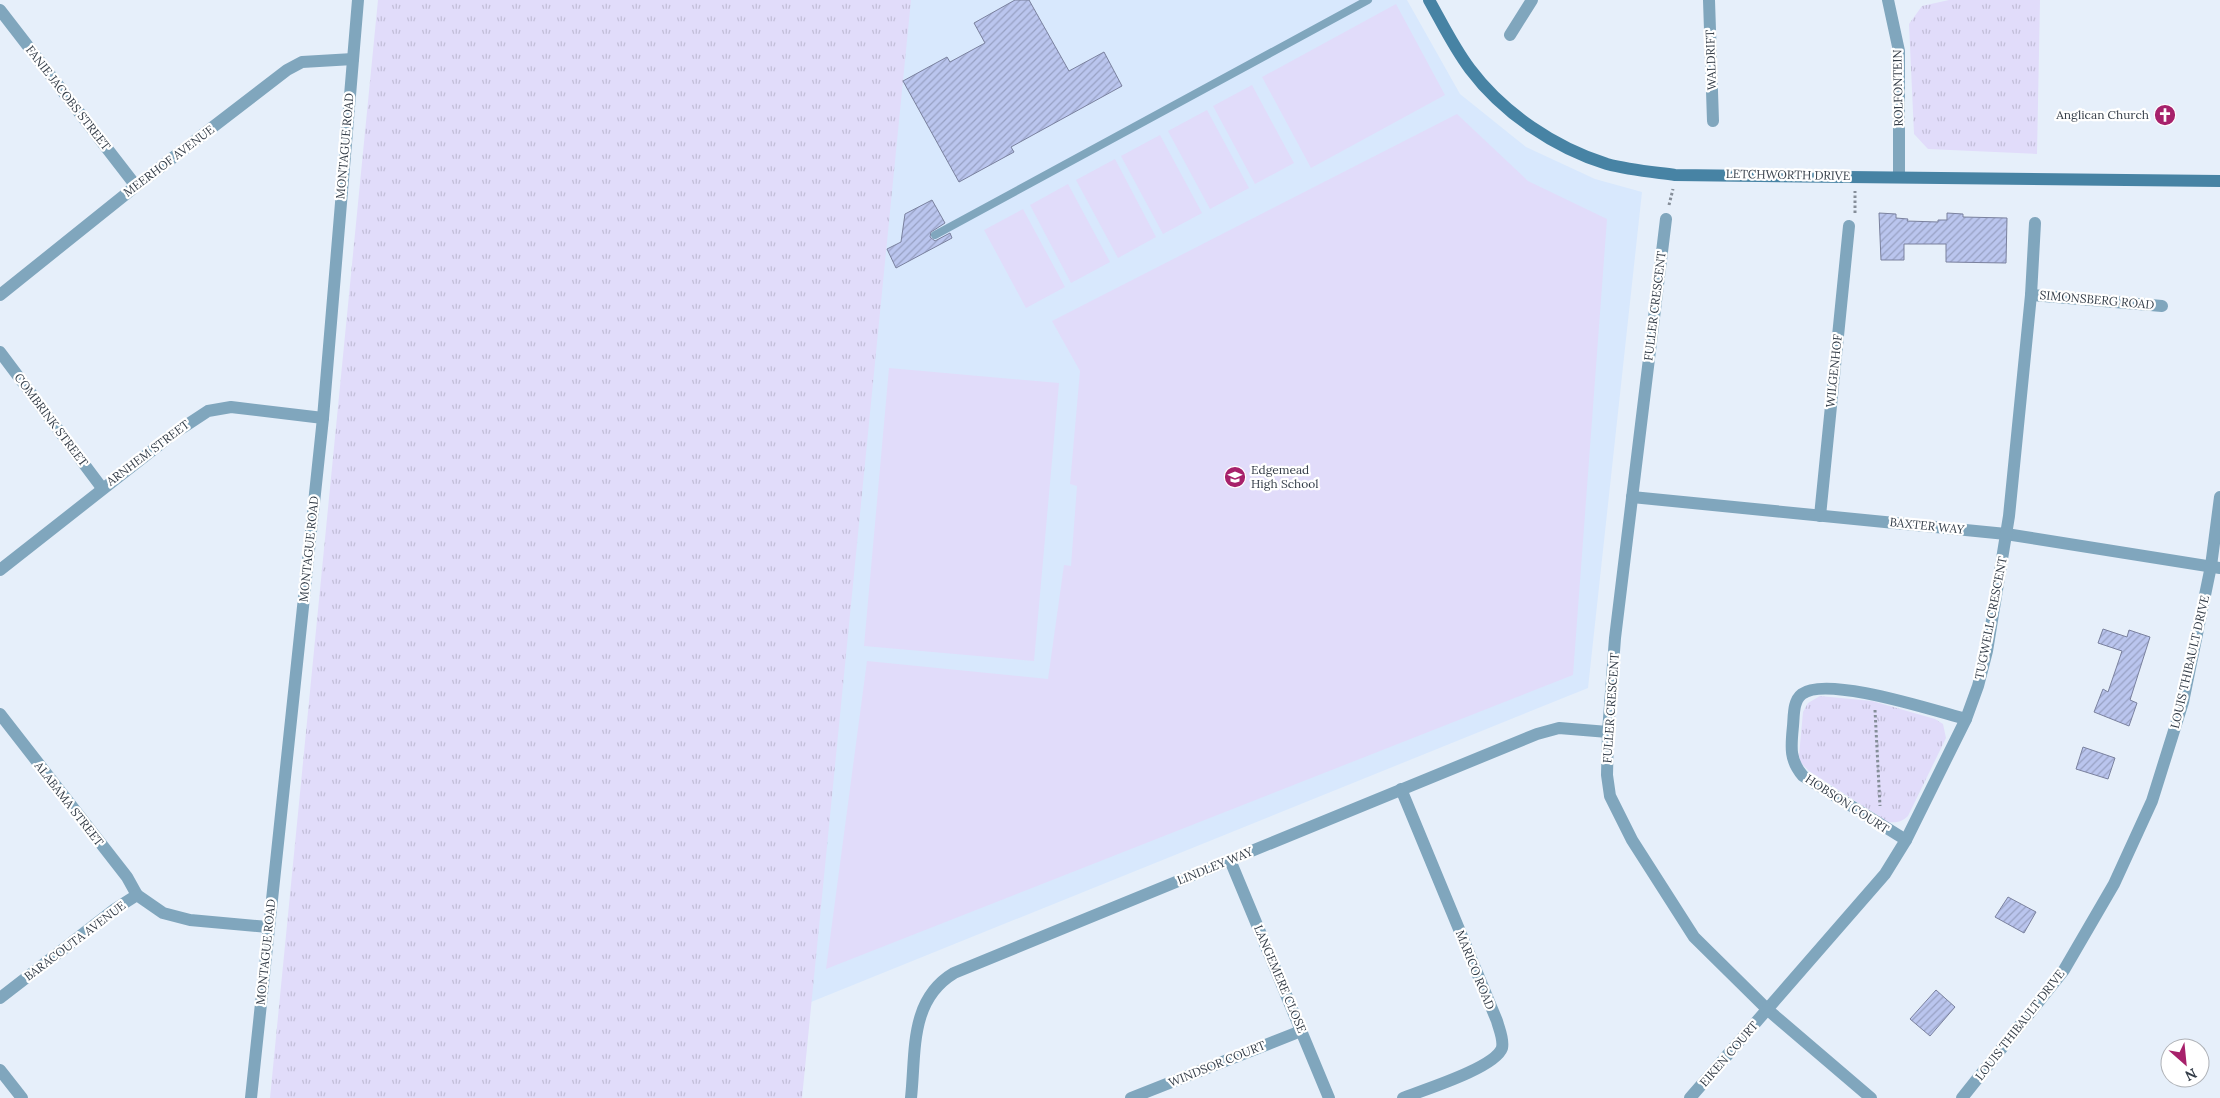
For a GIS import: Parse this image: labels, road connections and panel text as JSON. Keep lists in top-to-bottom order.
{
  "streets": {
    "street": [
      "WALDRIFT",
      "ROLFONTEIN",
      "FANIE JACOBS STREET",
      "MONTAGUE ROAD",
      "MEERHOF AVENUE",
      "LETCHWORTH DRIVE",
      "SIMONSBERG ROAD",
      "FULLER CRESCENT",
      "WILGENHOF",
      "COMBRINK STREET",
      "ARNHEM STREET",
      "BAXTER WAY",
      "TUGWELL CRESCENT",
      "LOUIS THIBAULT DRIVE",
      "ALABAMA STREET",
      "HOBSON COURT",
      "LINDLEY WAY",
      "BARACOUTA AVENUE",
      "MARICO ROAD",
      "LANGEMERE CLOSE",
      "EIKEN COURT",
      "WINDSOR COURT"
    ]
  },
  "crossings": [
    ["ROLFONTEIN", "LETCHWORTH DRIVE"],
    ["FANIE JACOBS STREET", "MEERHOF AVENUE"],
    ["MONTAGUE ROAD", "MEERHOF AVENUE"],
    ["MONTAGUE ROAD", "ARNHEM STREET"],
    ["MONTAGUE ROAD", "BARACOUTA AVENUE"],
    ["SIMONSBERG ROAD", "TUGWELL CRESCENT"],
    ["FULLER CRESCENT", "BAXTER WAY"],
    ["FULLER CRESCENT", "TUGWELL CRESCENT"],
    ["FULLER CRESCENT", "LINDLEY WAY"],
    ["FULLER CRESCENT", "EIKEN COURT"],
    ["WILGENHOF", "BAXTER WAY"],
    ["COMBRINK STREET", "ARNHEM STREET"],
    ["BAXTER WAY", "TUGWELL CRESCENT"],
    ["BAXTER WAY", "LOUIS THIBAULT DRIVE"],
    ["TUGWELL CRESCENT", "HOBSON COURT"],
    ["TUGWELL CRESCENT", "EIKEN COURT"],
    ["ALABAMA STREET", "BARACOUTA AVENUE"],
    ["LINDLEY WAY", "MARICO ROAD"],
    ["LINDLEY WAY", "LANGEMERE CLOSE"],
    ["LANGEMERE CLOSE", "WINDSOR COURT"]
  ],
  "places": {
    "church": ["Anglican Church"],
    "school or university": ["Edgemead High School"]
  },
  "north": "bottom right"
}
